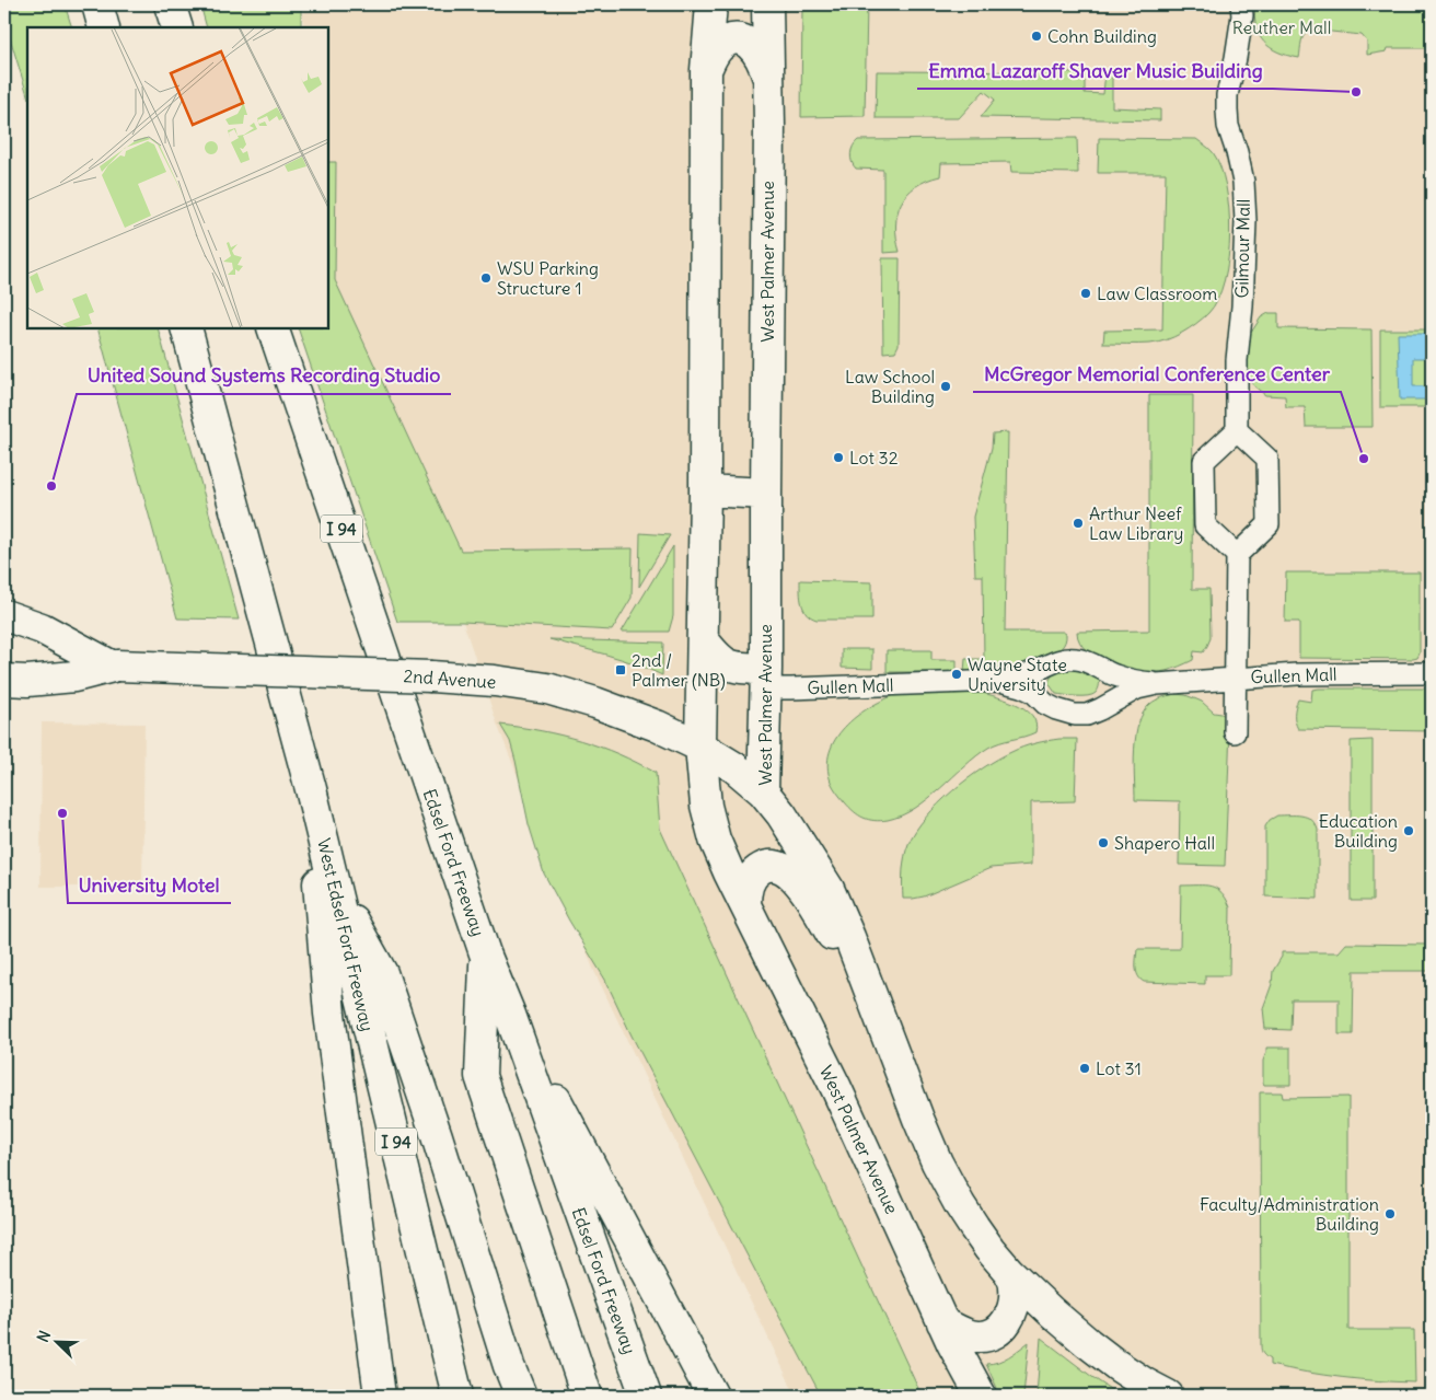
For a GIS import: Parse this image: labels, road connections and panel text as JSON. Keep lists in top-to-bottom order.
{
  "streets": {
    "main road": [
      "West Palmer Avenue",
      "I 94",
      "2nd Avenue",
      "Edsel Ford Freeway",
      "West Edsel Ford Freeway"
    ],
    "street": ["Gilmour Mall", "Gullen Mall"]
  },
  "crossings": [
    ["West Palmer Avenue", "Gullen Mall"],
    ["West Palmer Avenue", "2nd Avenue"]
  ],
  "parks": ["Reuther Mall"],
  "places": {
    "other": [
      "Cohn Building",
      "Emma Lazaroff Shaver Music Building",
      "WSU Parking Structure 1",
      "Law Classroom",
      "Law School Building",
      "Lot 32",
      "McGregor Memorial Conference Center",
      "United Sound Systems Recording Studio",
      "Arthur Neef Law Library",
      "Wayne State University",
      "University Motel",
      "Education Building",
      "Shapero Hall",
      "Lot 31",
      "Faculty/Administration Building"
    ],
    "transit": ["2nd / Palmer (NB)"]
  },
  "north": "top left"
}
